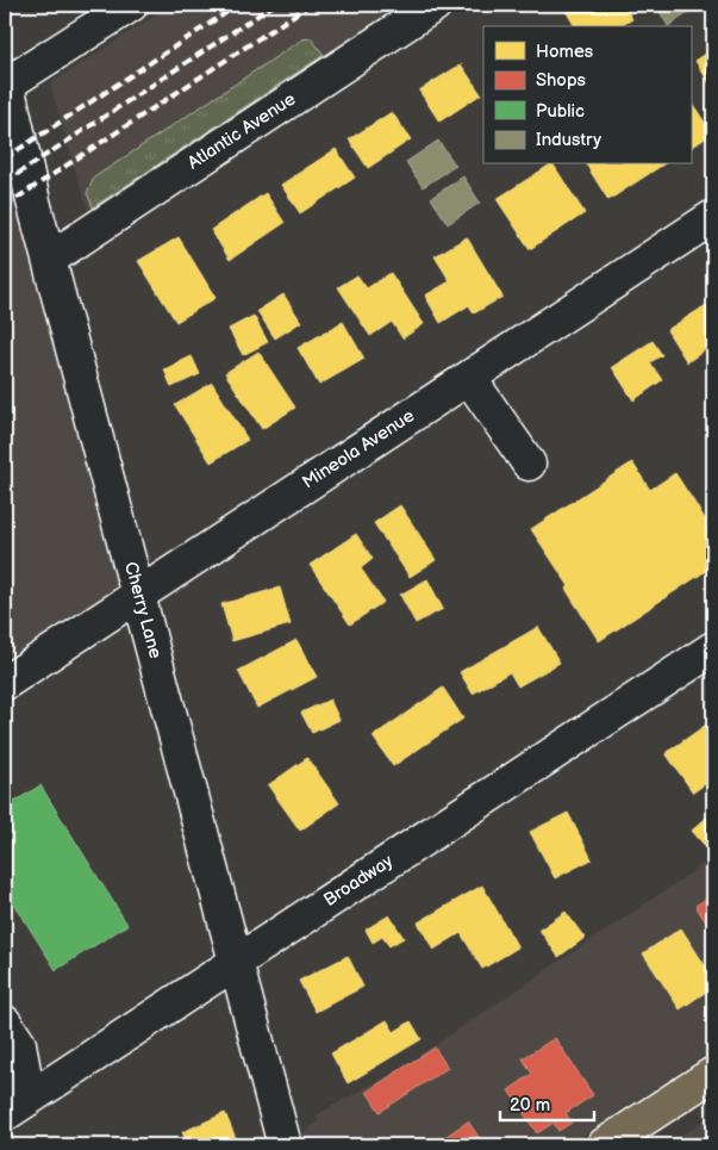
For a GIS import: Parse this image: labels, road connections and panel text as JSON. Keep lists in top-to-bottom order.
{
  "streets": {
    "street": [
      "Atlantic Avenue",
      "Mineola Avenue",
      "Cherry Lane",
      "Broadway"
    ]
  },
  "crossings": [
    ["Atlantic Avenue", "Cherry Lane"],
    ["Mineola Avenue", "Cherry Lane"],
    ["Cherry Lane", "Broadway"]
  ],
  "legend": [
    "Homes",
    "Shops",
    "Public",
    "Industry"
  ],
  "scale_bar": "20 m"
}
